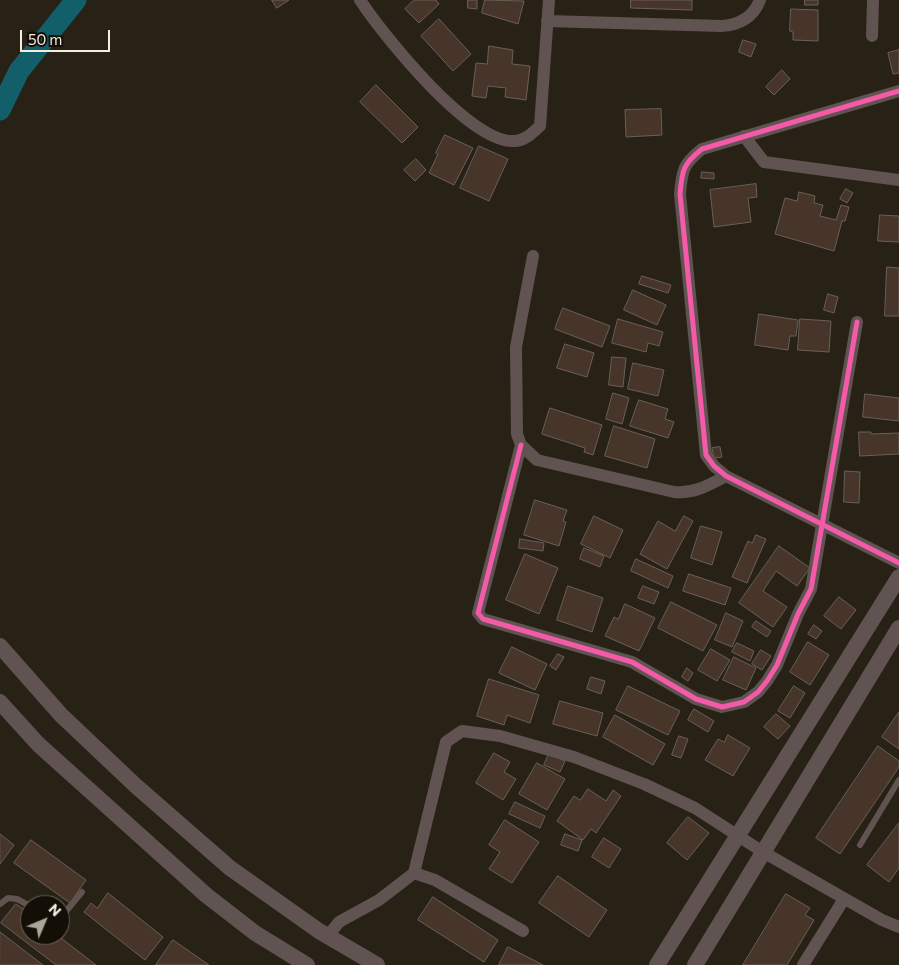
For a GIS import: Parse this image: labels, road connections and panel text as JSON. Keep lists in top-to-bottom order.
{
  "scale_bar": "50 m",
  "north": "top right"
}
